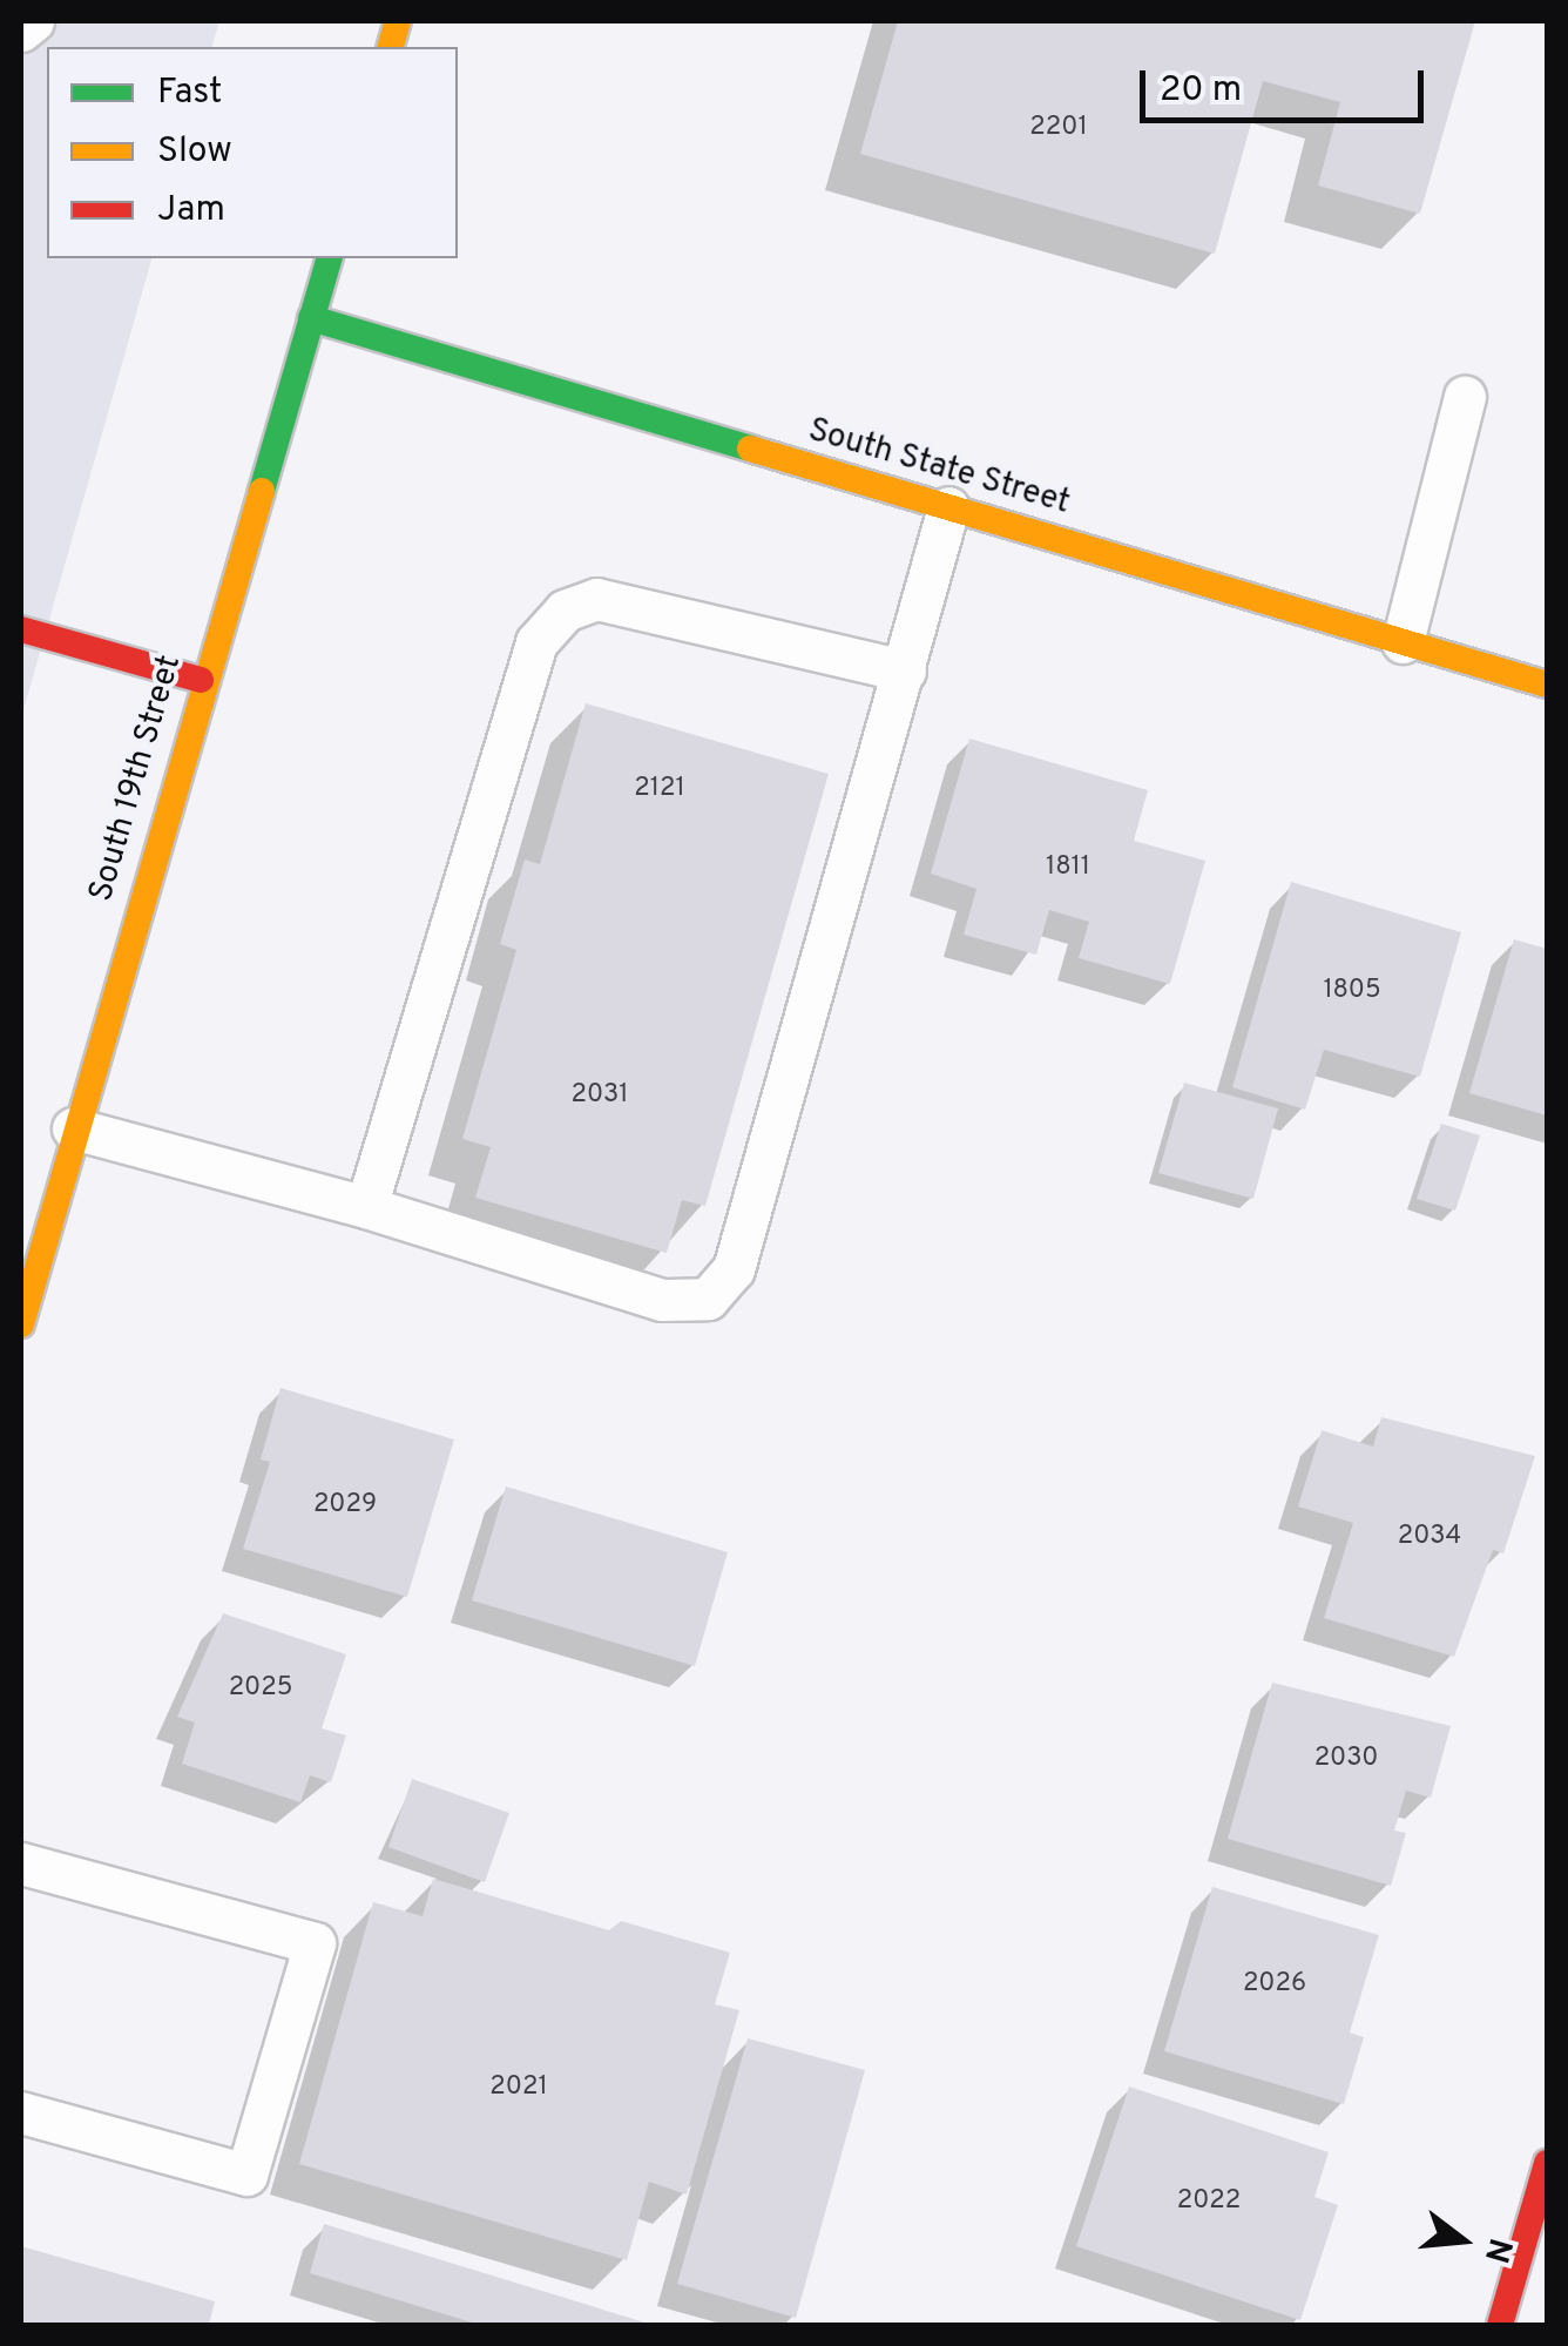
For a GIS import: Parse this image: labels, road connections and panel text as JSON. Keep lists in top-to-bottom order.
{
  "streets": {
    "street": ["South State Street", "South 19th Street"]
  },
  "crossings": [
    ["South State Street", "South 19th Street"]
  ],
  "house_numbers": [
    "2201",
    "2121",
    "1811",
    "1805",
    "2031",
    "2029",
    "2034",
    "2025",
    "2030",
    "2026",
    "2021",
    "2022"
  ],
  "legend": ["Fast", "Slow", "Jam"],
  "scale_bar": "20 m",
  "north": "right"
}
